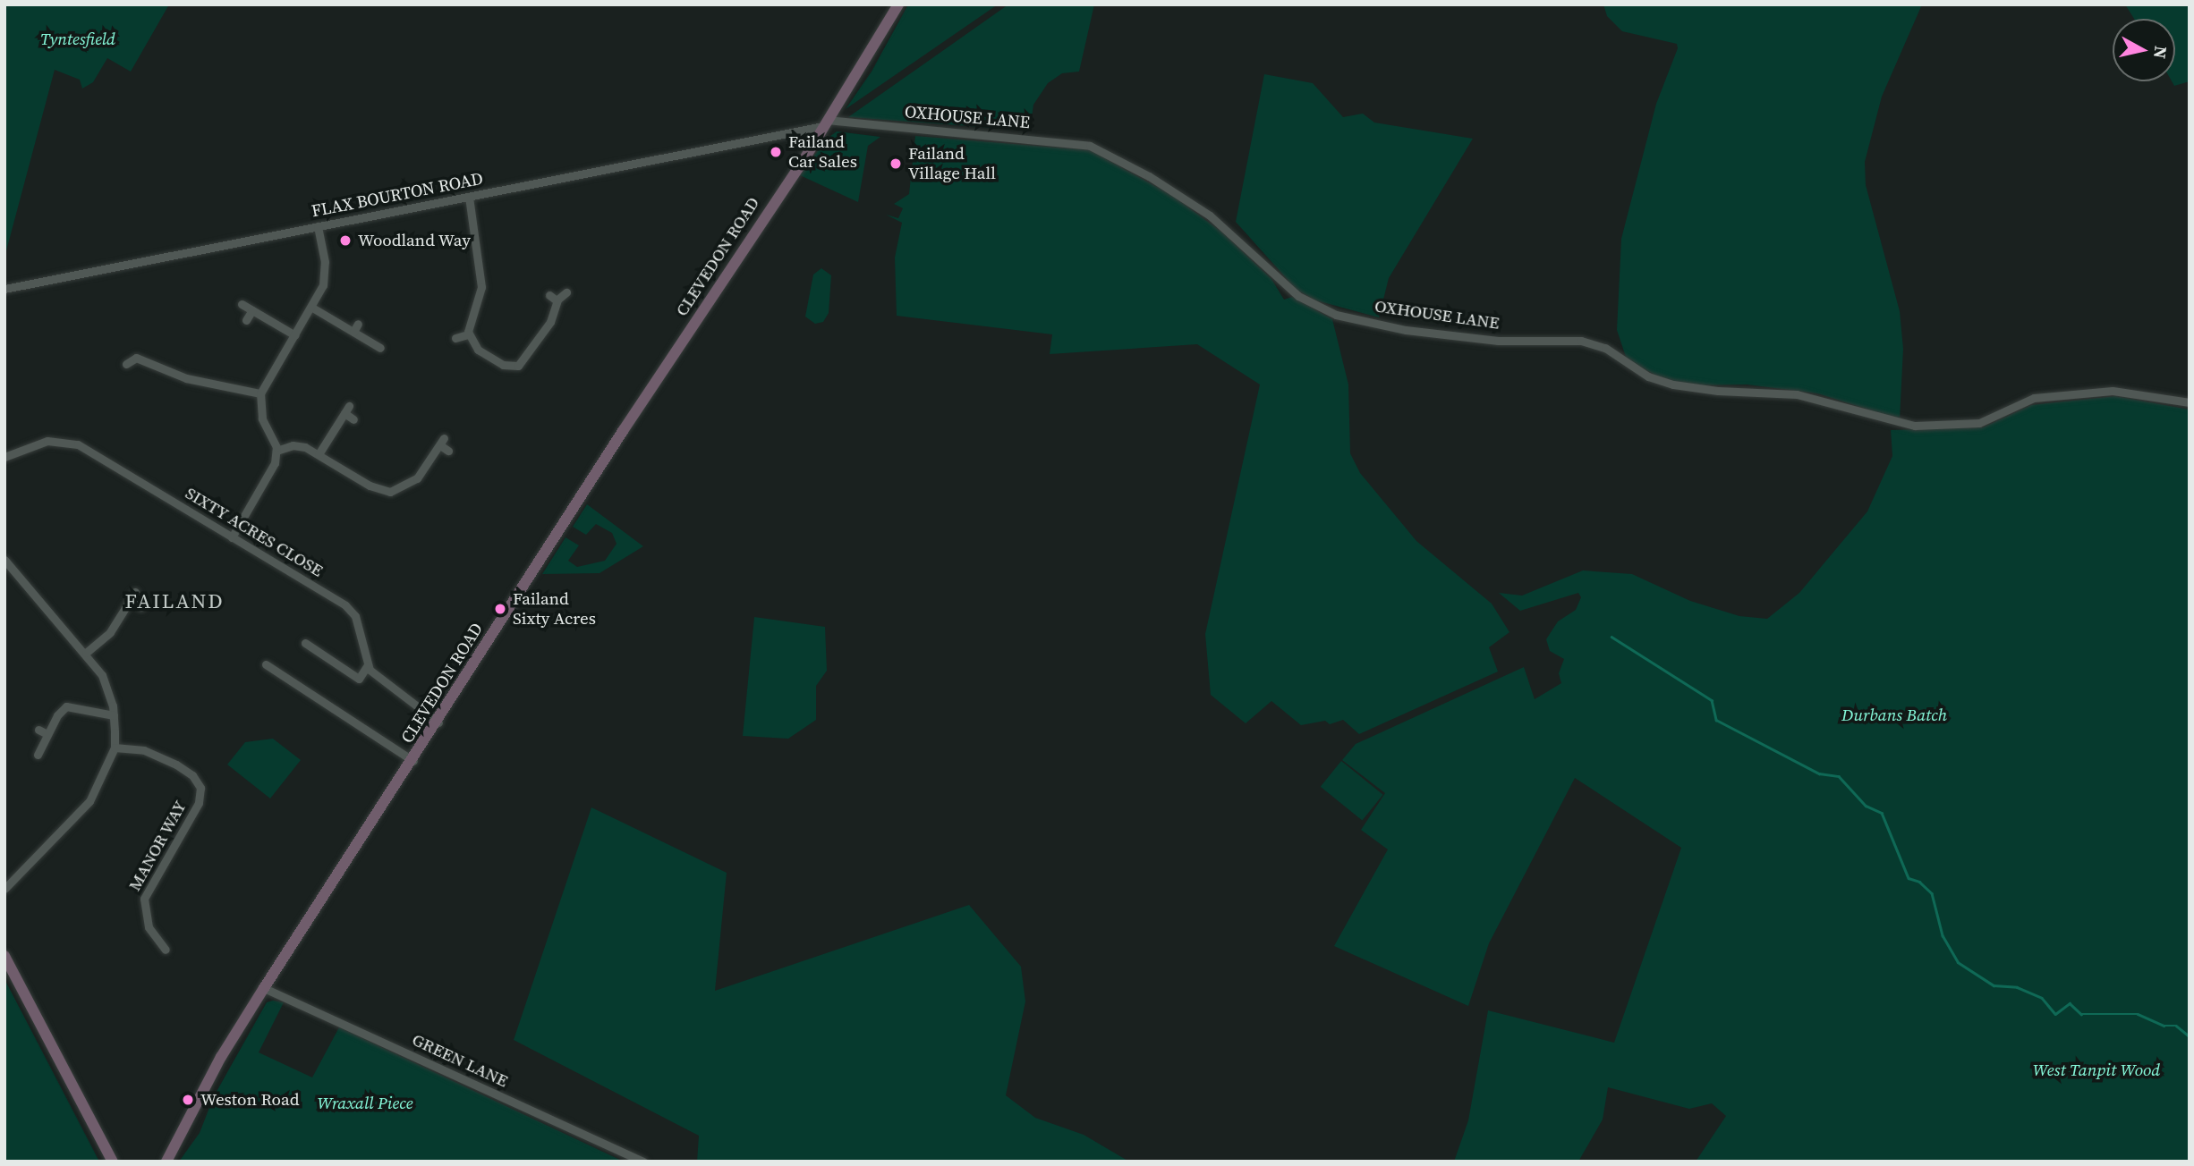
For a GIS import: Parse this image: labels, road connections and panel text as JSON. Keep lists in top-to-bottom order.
{
  "streets": {
    "main road": ["CLEVEDON ROAD"],
    "street": [
      "OXHOUSE LANE",
      "FLAX BOURTON ROAD",
      "SIXTY ACRES CLOSE",
      "MANOR WAY",
      "GREEN LANE"
    ]
  },
  "crossings": [
    ["OXHOUSE LANE", "FLAX BOURTON ROAD"],
    ["OXHOUSE LANE", "CLEVEDON ROAD"],
    ["FLAX BOURTON ROAD", "CLEVEDON ROAD"],
    ["CLEVEDON ROAD", "GREEN LANE"]
  ],
  "districts": ["FAILAND"],
  "parks": [
    "Tyntesfield",
    "Durbans Batch",
    "West Tanpit Wood",
    "Wraxall Piece"
  ],
  "places": [
    "Failand Car Sales",
    "Failand Village Hall",
    "Woodland Way",
    "Failand Sixty Acres",
    "Weston Road"
  ],
  "north": "right"
}
